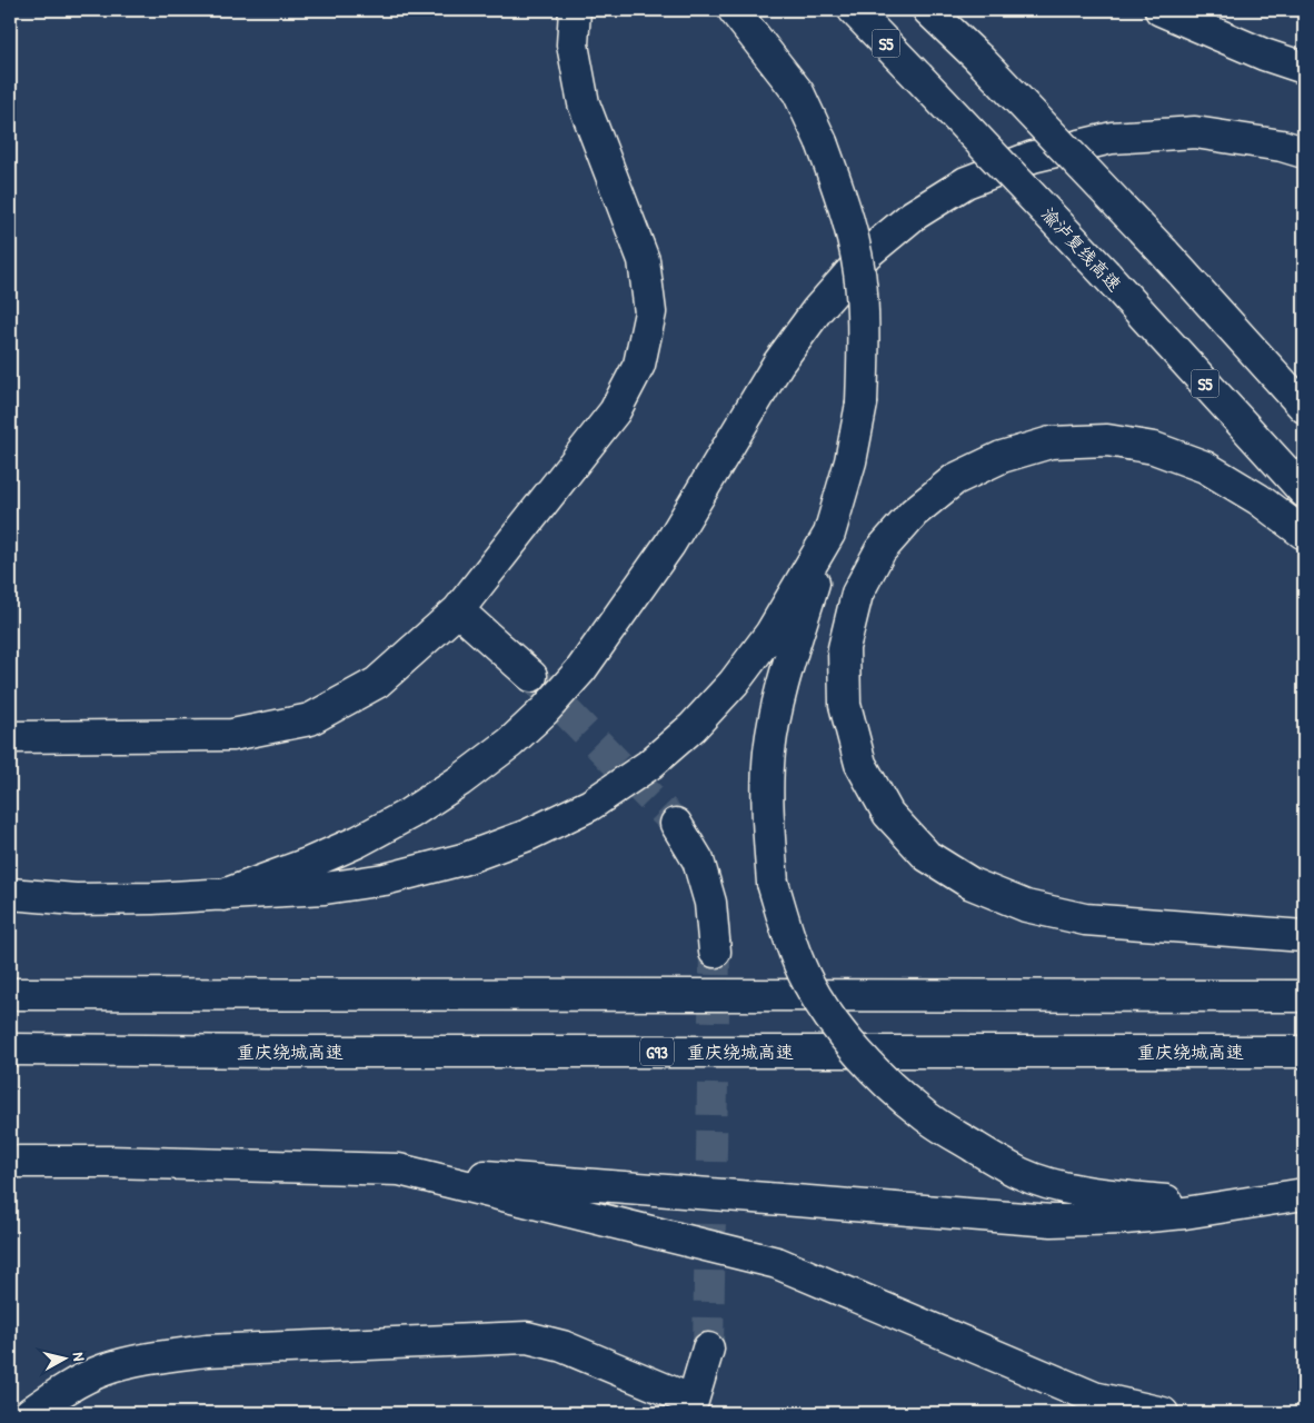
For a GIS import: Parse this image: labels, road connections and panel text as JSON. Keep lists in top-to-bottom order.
{
  "streets": {
    "main road": [
      "S5",
      "渝泸复线高速",
      "重庆绕城高速",
      "G93"
    ]
  },
  "north": "right"
}
